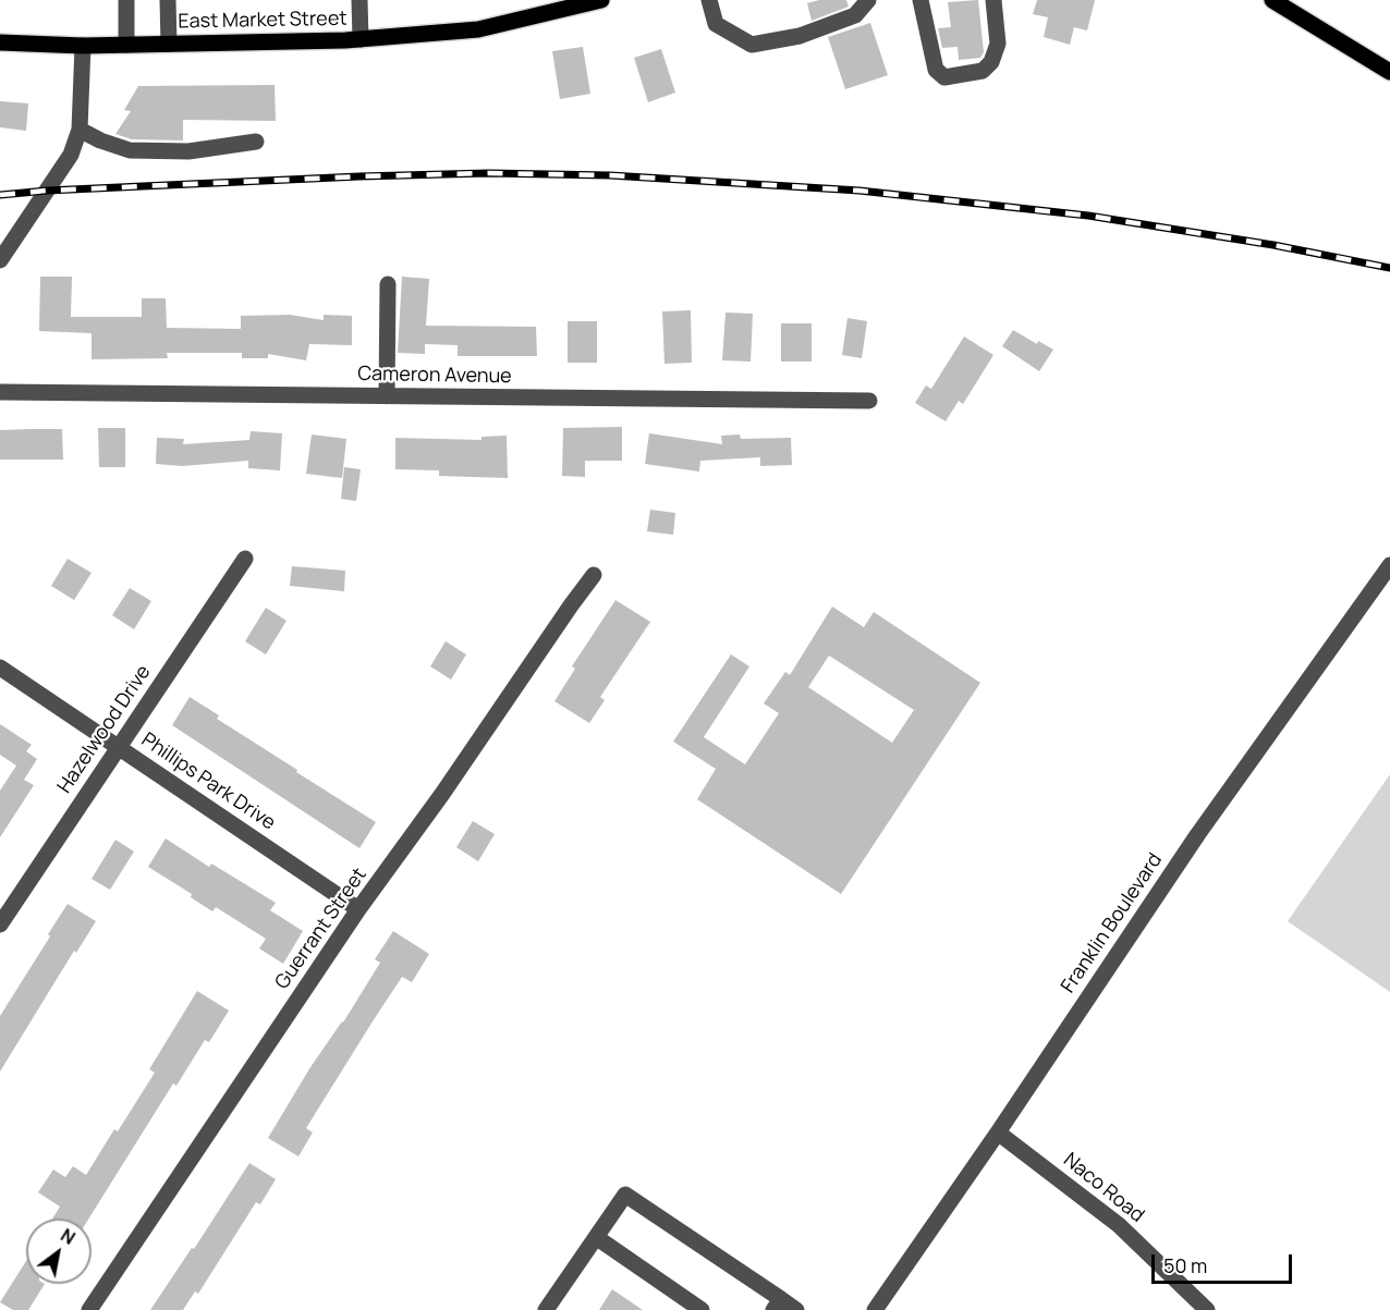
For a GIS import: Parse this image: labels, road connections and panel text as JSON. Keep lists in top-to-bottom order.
{
  "streets": {
    "main road": ["East Market Street"],
    "street": [
      "Cameron Avenue",
      "Hazelwood Drive",
      "Phillips Park Drive",
      "Franklin Boulevard",
      "Guerrant Street",
      "Naco Road"
    ]
  },
  "crossings": [
    ["Hazelwood Drive", "Phillips Park Drive"],
    ["Phillips Park Drive", "Guerrant Street"],
    ["Franklin Boulevard", "Naco Road"]
  ],
  "scale_bar": "50 m",
  "north": "top right"
}
